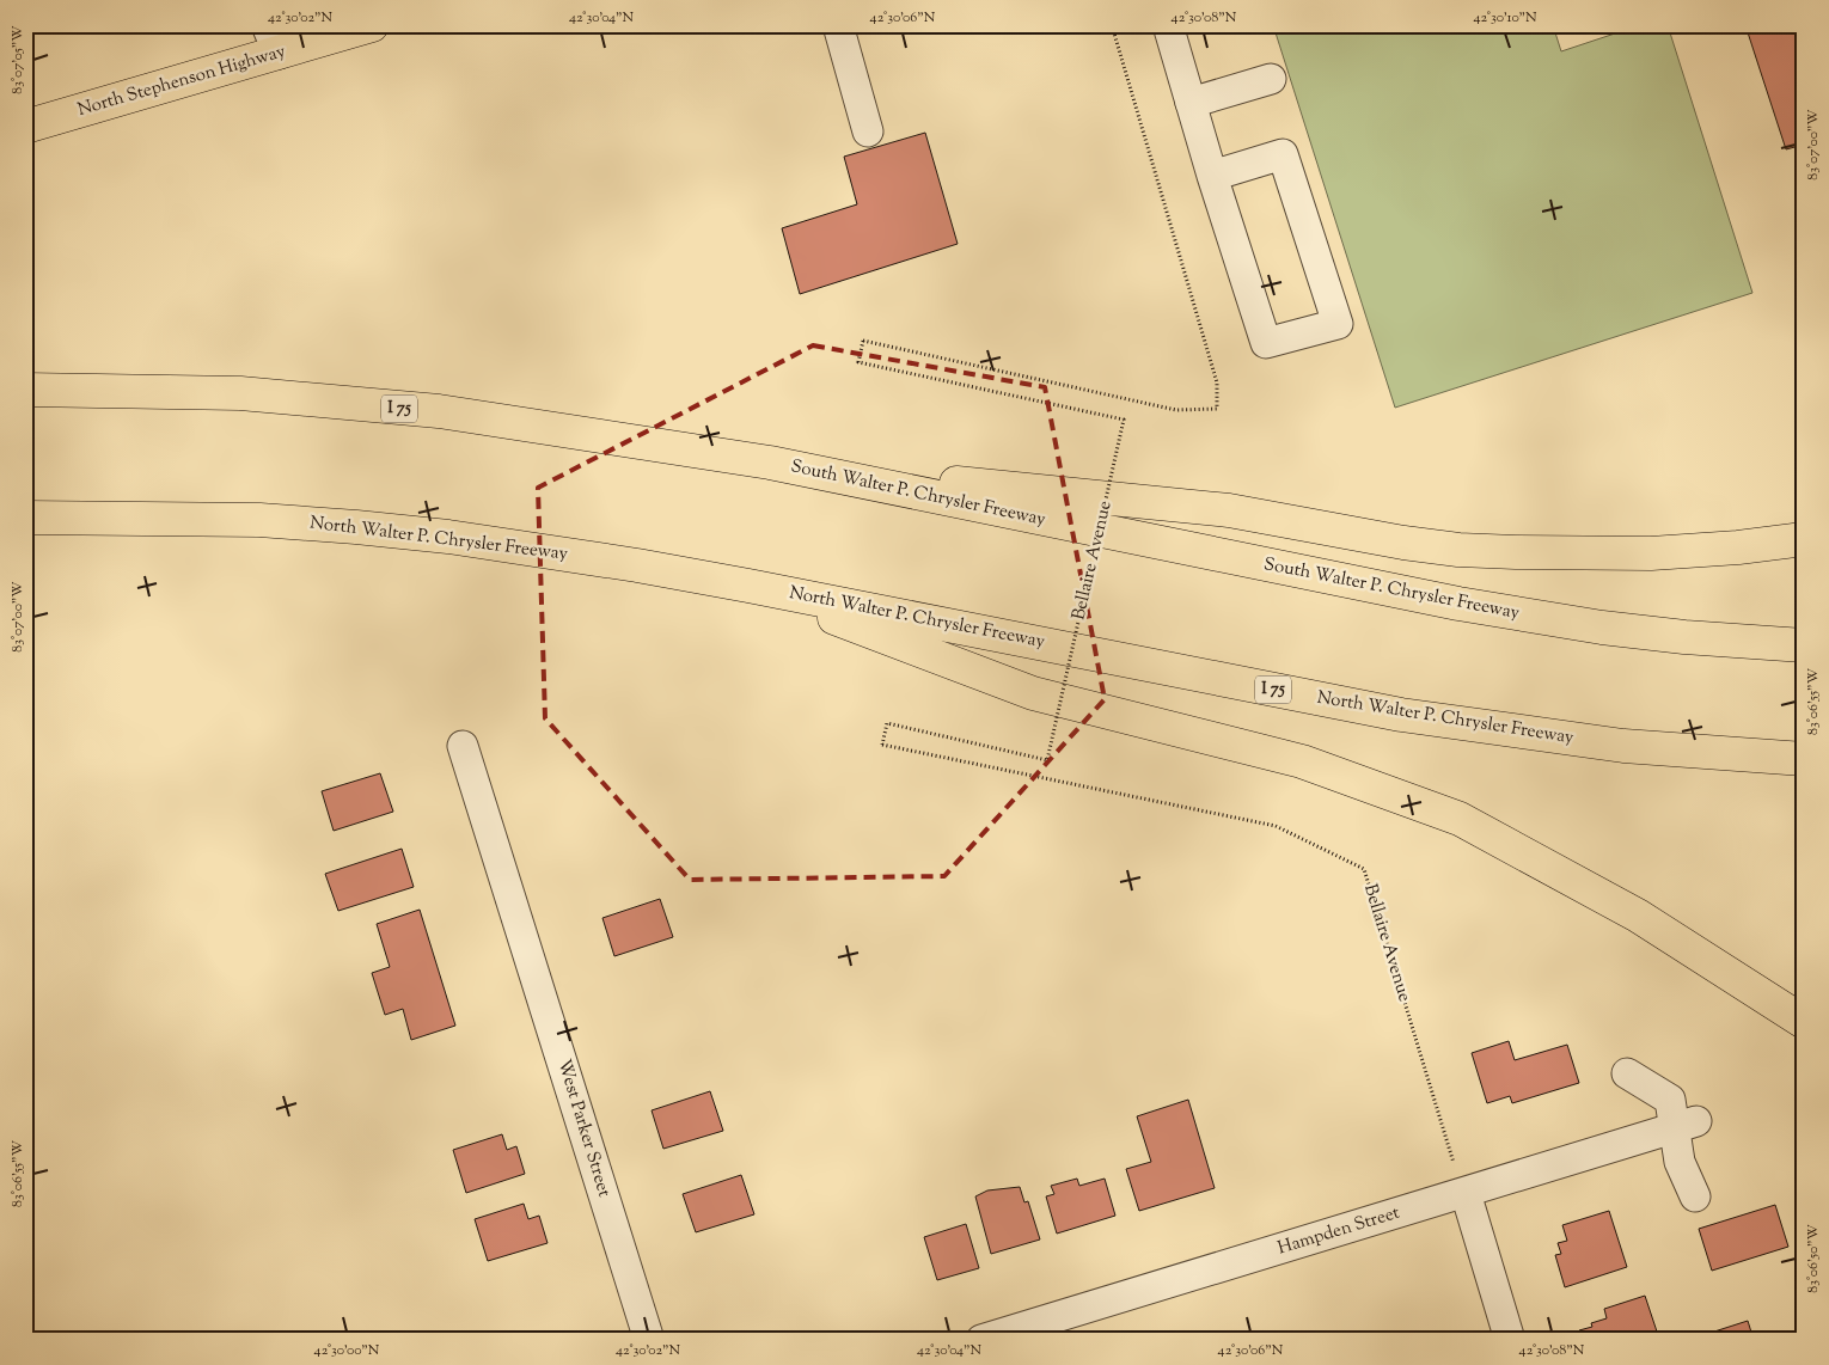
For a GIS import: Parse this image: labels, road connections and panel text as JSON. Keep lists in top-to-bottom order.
{
  "streets": {
    "main road": [
      "North Stephenson Highway",
      "I 75",
      "South Walter P. Chrysler Freeway",
      "North Walter P. Chrysler Freeway"
    ],
    "street": ["West Parker Street", "Hampden Street"],
    "path": ["Bellaire Avenue"]
  },
  "coordinates": [
    "42°30'02\"N",
    "42°30'04\"N",
    "42°30'06\"N",
    "42°30'08\"N",
    "42°30'10\"N",
    "83°07'05\"W",
    "83°07'00\"W",
    "83°06'55\"W",
    "83°06'50\"W",
    "42°30'00\"N"
  ]
}
